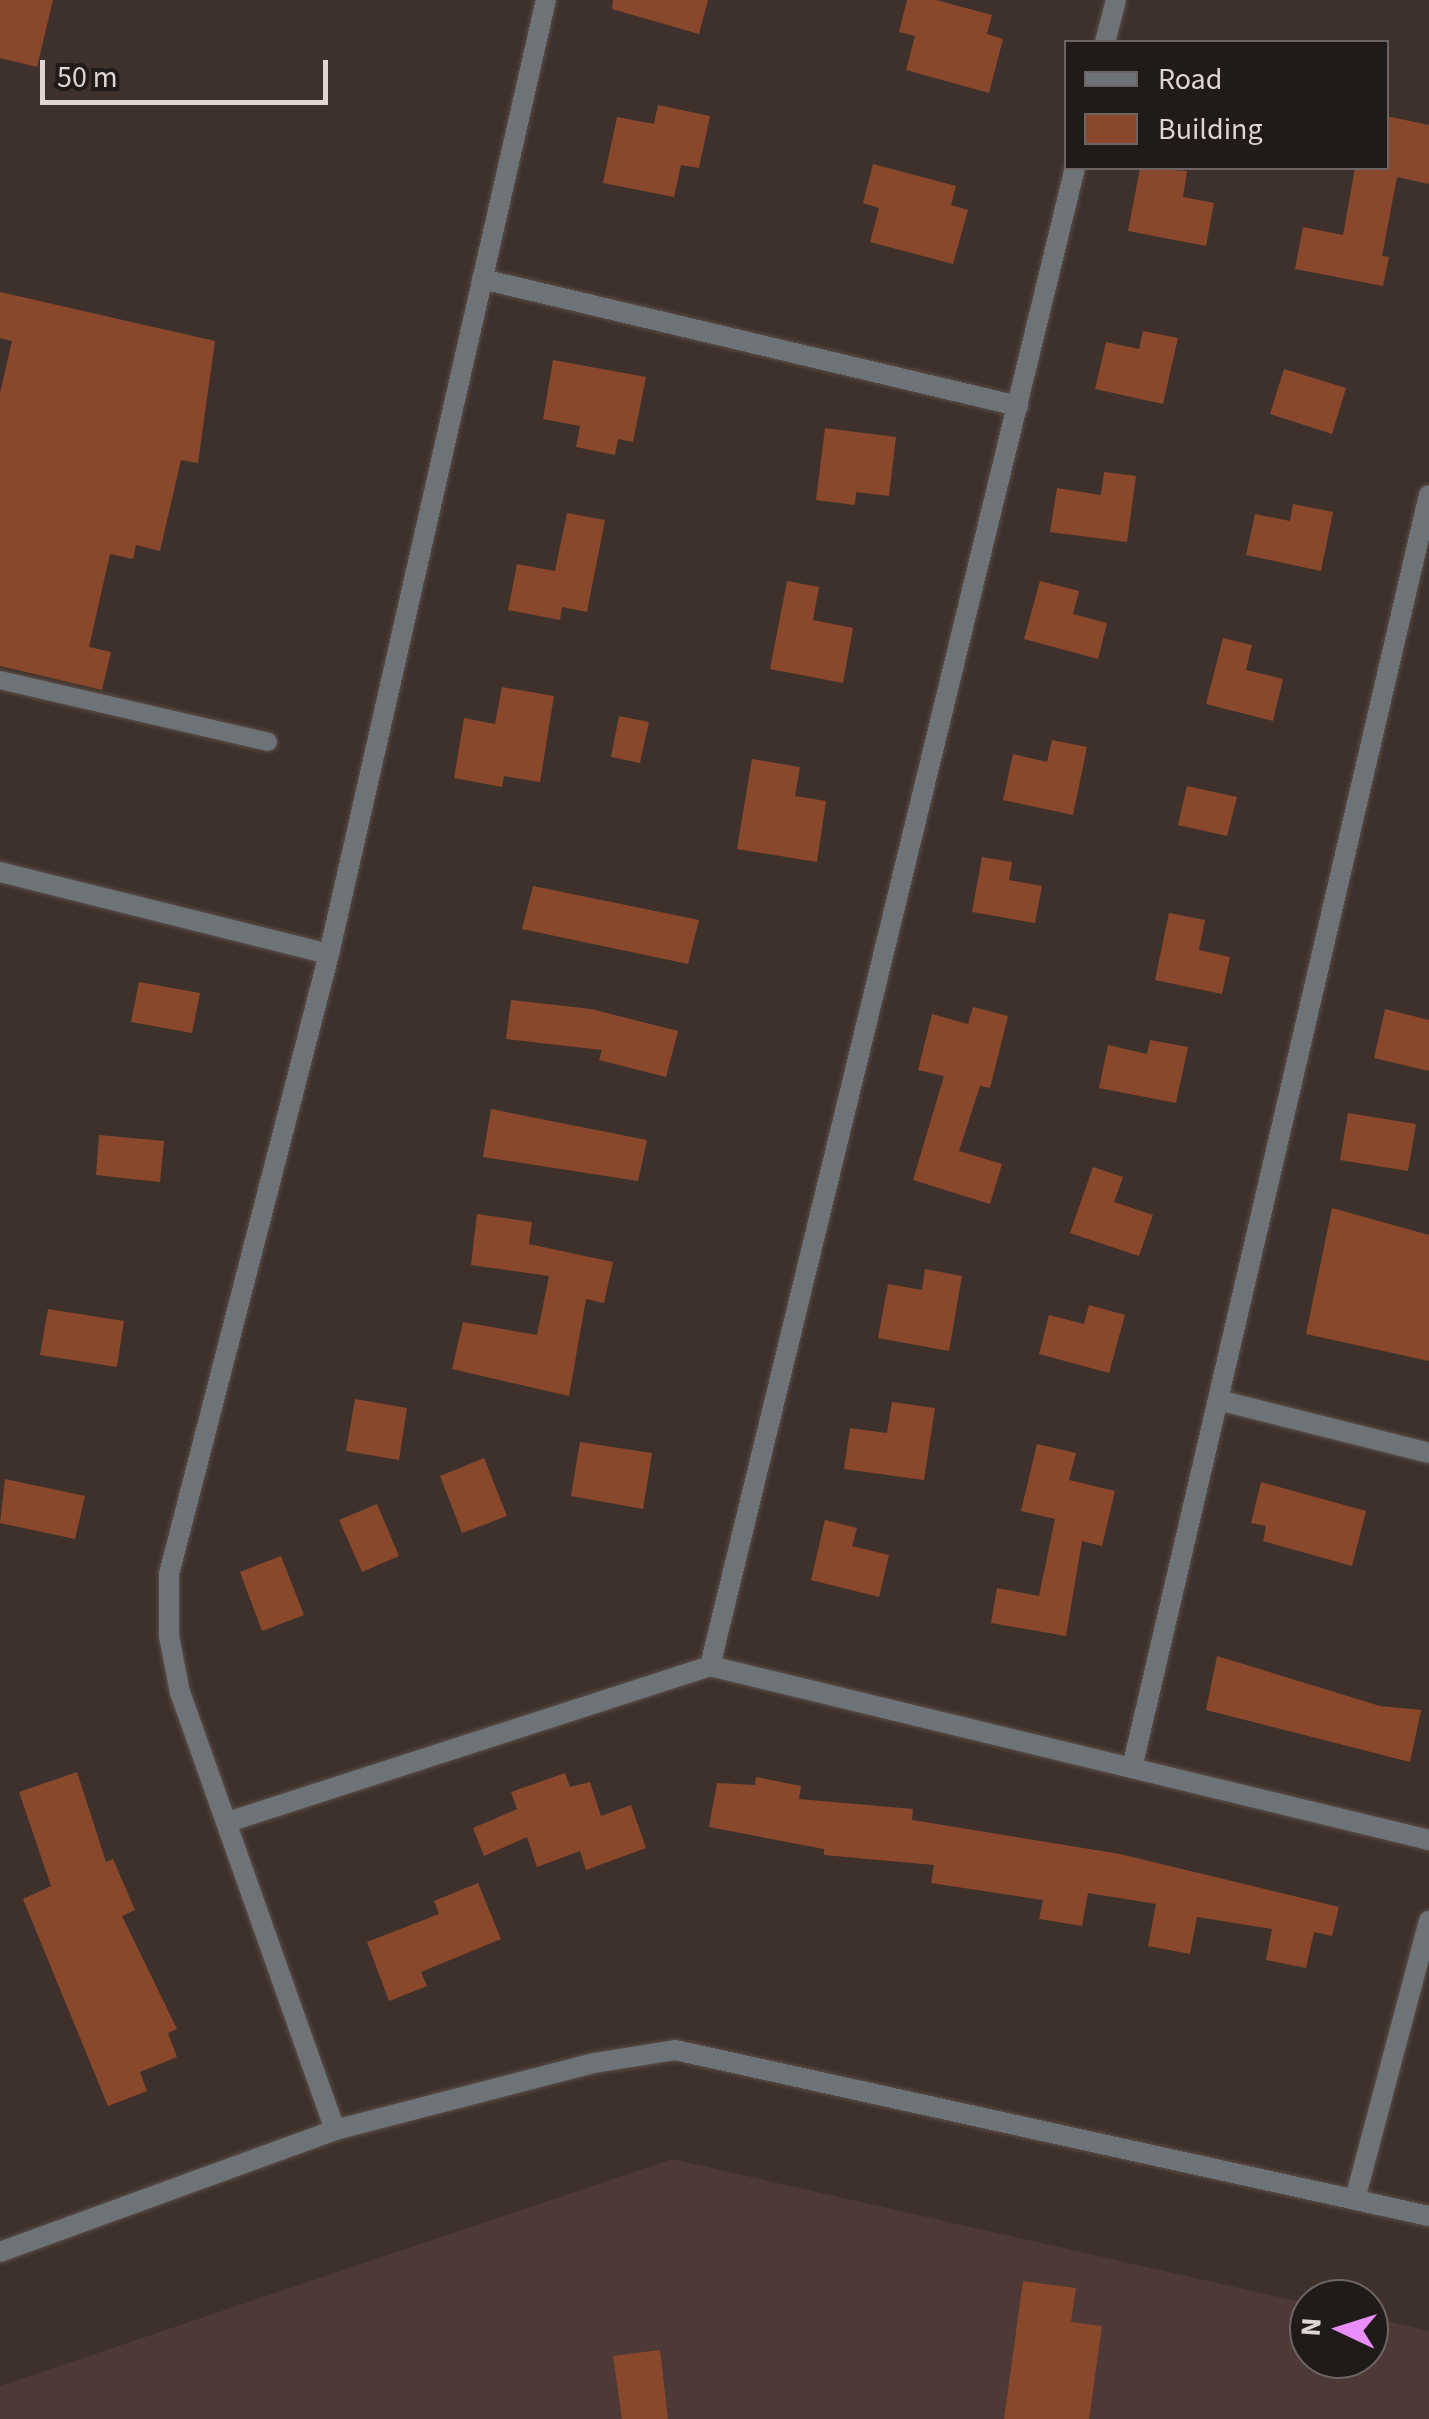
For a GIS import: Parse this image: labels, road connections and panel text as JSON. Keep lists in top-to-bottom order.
{
  "legend": ["Road", "Building"],
  "scale_bar": "50 m",
  "north": "left"
}
